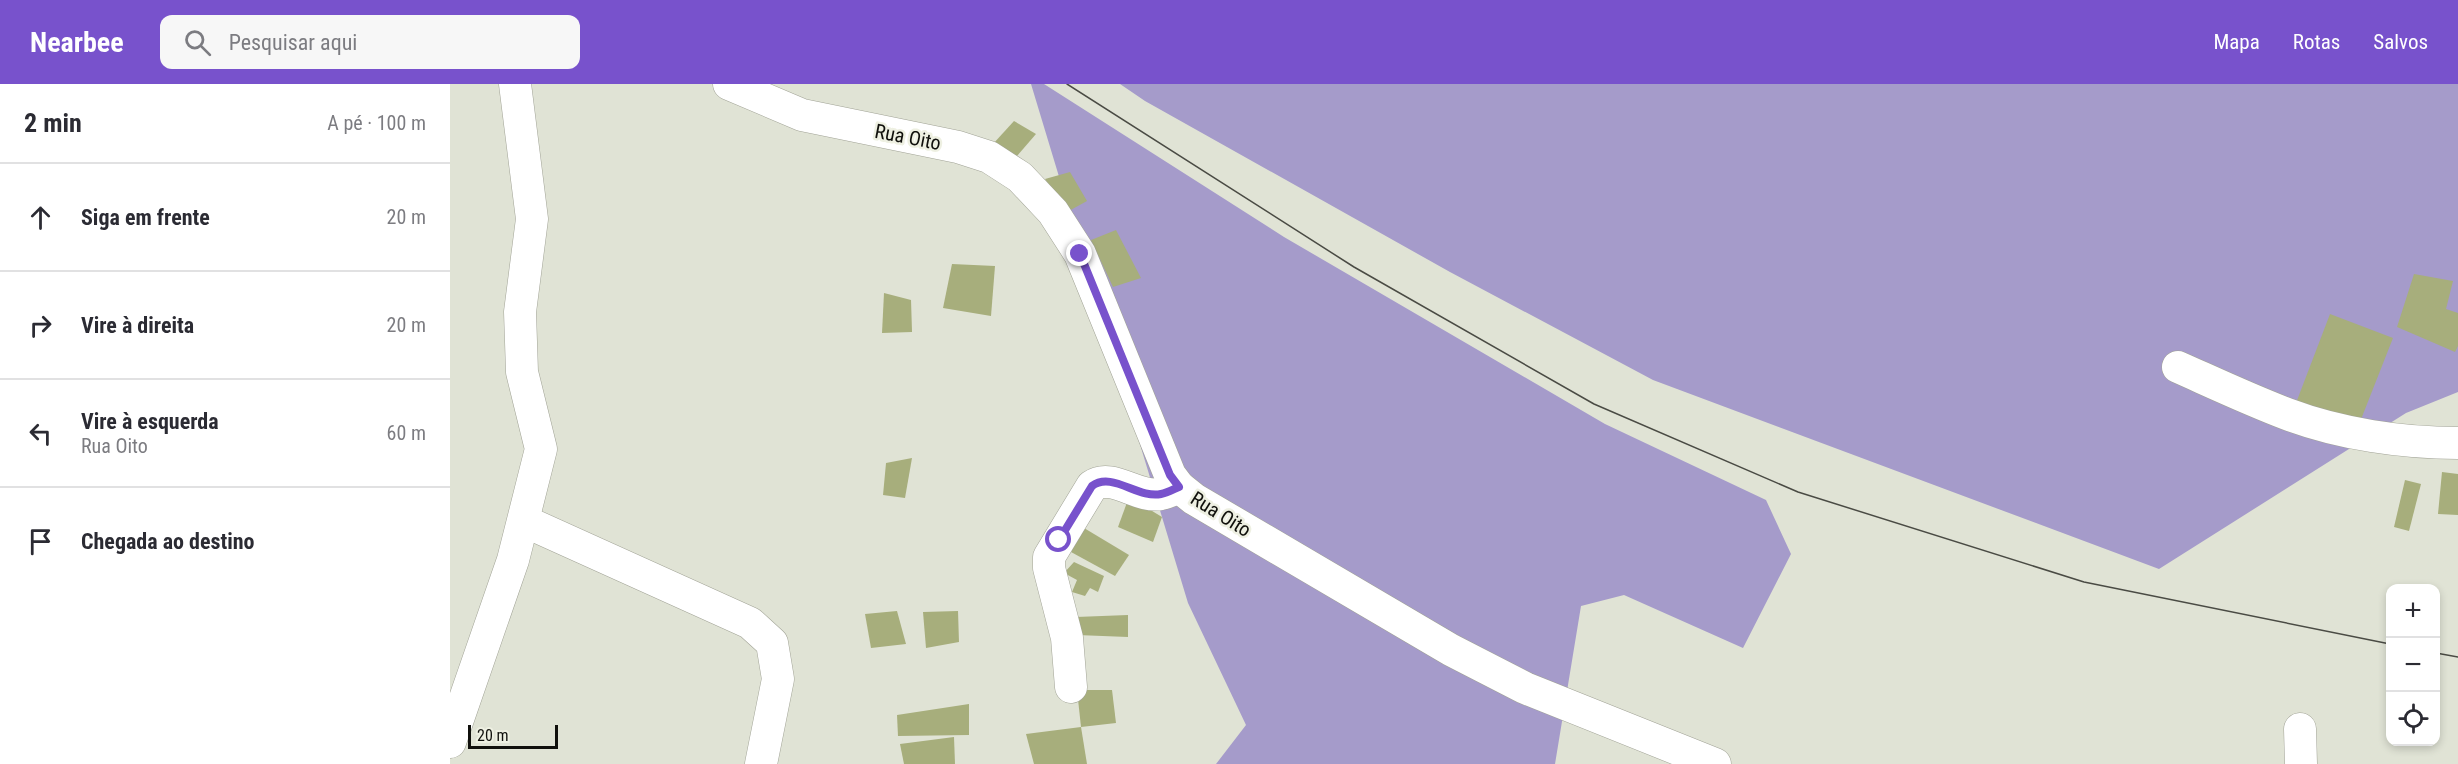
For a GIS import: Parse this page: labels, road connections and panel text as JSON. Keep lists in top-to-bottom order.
{
  "streets": {
    "street": ["Rua Oito"]
  },
  "scale_bar": "20 m",
  "page": {
    "header": "Nearbee",
    "search": "Pesquisar aqui",
    "nav": ["Mapa", "Rotas", "Salvos"],
    "heading": ["2 min", "A pé · 100 m"],
    "list": [
      ["Siga em frente", "20 m"],
      ["Vire à direita", "20 m"],
      ["Vire à esquerda", "Rua Oito", "60 m"],
      "Chegada ao destino"
    ],
    "map_buttons": ["+", "−"],
    "scale": "20 m"
  }
}
